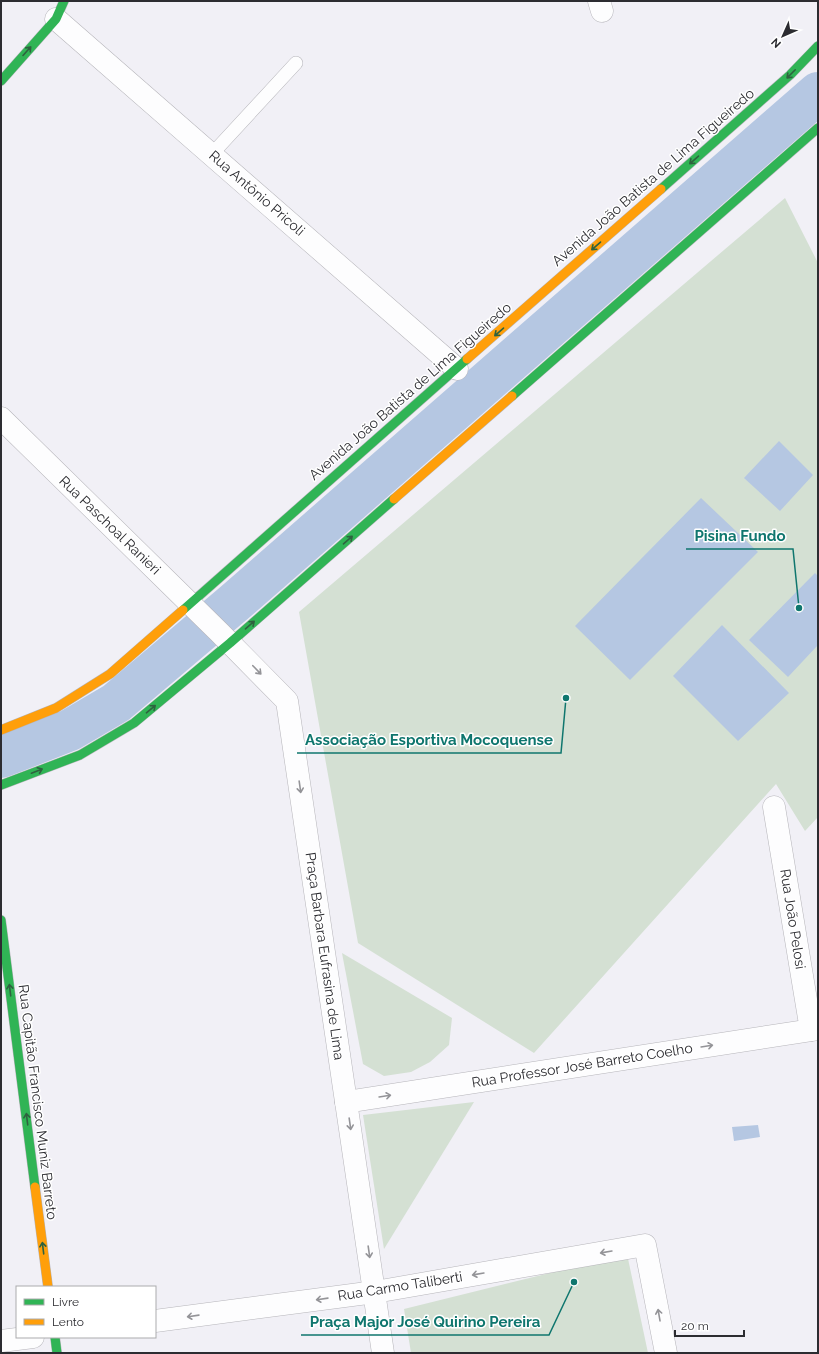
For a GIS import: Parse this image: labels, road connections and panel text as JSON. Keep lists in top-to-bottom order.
{
  "streets": {
    "main road": ["Avenida João Batista de Lima Figueiredo", "Rua Capitão Francisco Muniz Barreto"],
    "street": [
      "Rua Antônio Pricoli",
      "Rua Paschoal Ranieri",
      "Rua João Pelosi",
      "Praça Barbara Eufrasina de Lima",
      "Rua Professor José Barreto Coelho",
      "Rua Carmo Taliberti"
    ]
  },
  "crossings": [
    ["Avenida João Batista de Lima Figueiredo", "Rua Antônio Pricoli"],
    ["Avenida João Batista de Lima Figueiredo", "Rua Paschoal Ranieri"],
    ["Rua Paschoal Ranieri", "Praça Barbara Eufrasina de Lima"],
    ["Rua João Pelosi", "Rua Professor José Barreto Coelho"],
    ["Praça Barbara Eufrasina de Lima", "Rua Professor José Barreto Coelho"],
    ["Praça Barbara Eufrasina de Lima", "Rua Carmo Taliberti"]
  ],
  "one_way": [
    "Praça Barbara Eufrasina de Lima",
    "Rua Professor José Barreto Coelho",
    "Rua Capitão Francisco Muniz Barreto",
    "Rua Carmo Taliberti"
  ],
  "places": ["Pisina Fundo", "Associação Esportiva Mocoquense", "Praça Major José Quirino Pereira"],
  "legend": ["Livre", "Lento"],
  "scale_bar": "20 m",
  "north": "bottom left"
}
